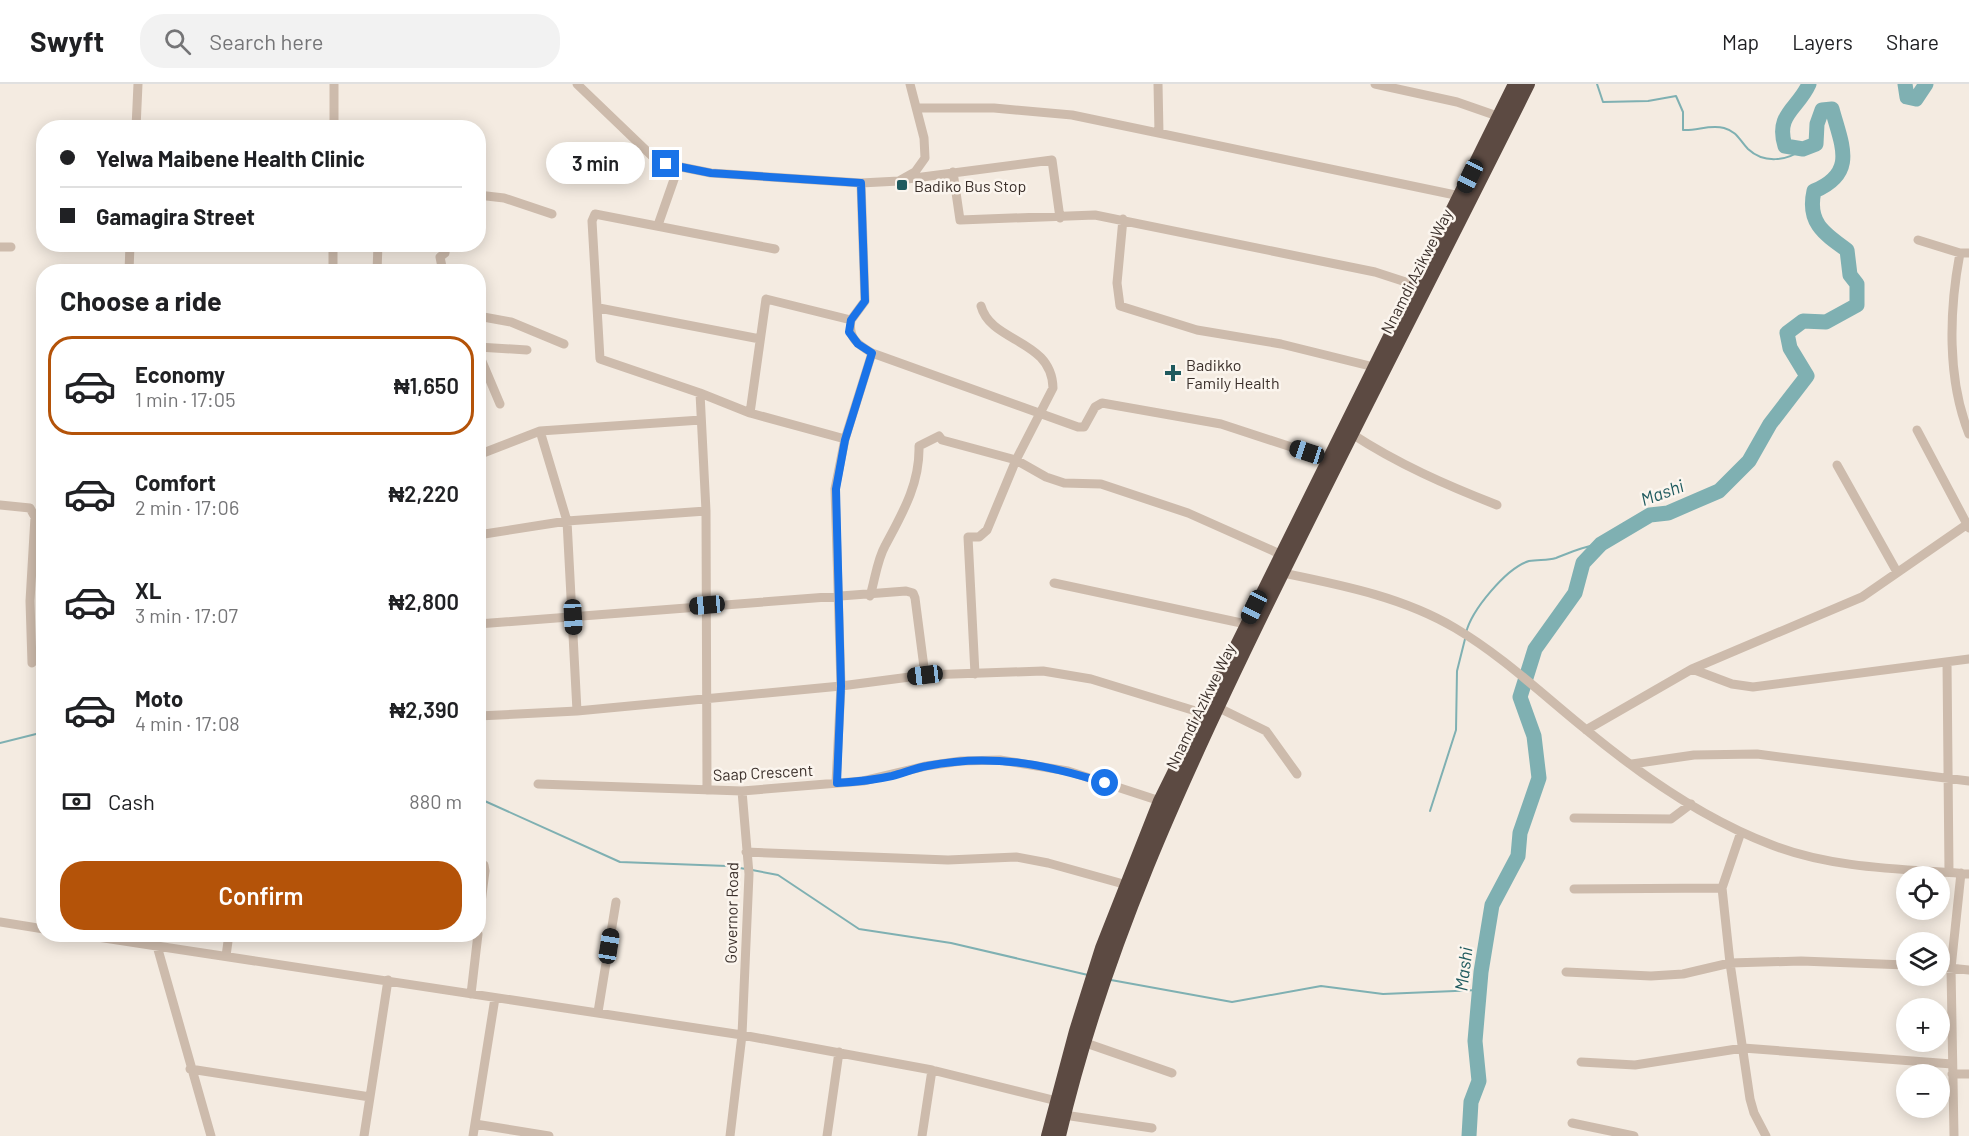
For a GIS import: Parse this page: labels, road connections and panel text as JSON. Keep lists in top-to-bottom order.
{
  "streets": {
    "highway": ["Nnamdi Azikwe Way"],
    "street": ["Saap Crescent", "Governor Road"]
  },
  "crossings": [
    ["Nnamdi Azikwe Way", "Saap Crescent"],
    ["Saap Crescent", "Governor Road"]
  ],
  "water": ["Mashi"],
  "places": {
    "transit": ["Badiko Bus Stop"],
    "health": ["Badikko Family Health"]
  },
  "page": {
    "header": "Swyft",
    "search": "Search here",
    "nav": ["Map", "Layers", "Share"],
    "banner": ["Yelwa Maibene Health Clinic", "Gamagira Street"],
    "bubble": "3 min",
    "heading": "Choose a ride",
    "list": [
      {
        "name": "Economy",
        "note": "1 min · 17:05",
        "value": "₦1,650"
      },
      {
        "name": "Comfort",
        "note": "2 min · 17:06",
        "value": "₦2,220"
      },
      {
        "name": "XL",
        "note": "3 min · 17:07",
        "value": "₦2,800"
      },
      {
        "name": "Moto",
        "note": "4 min · 17:08",
        "value": "₦2,390"
      }
    ],
    "pay": ["Cash", "880 m"],
    "buttons": "Confirm",
    "map_buttons": ["+", "−"]
  }
}
